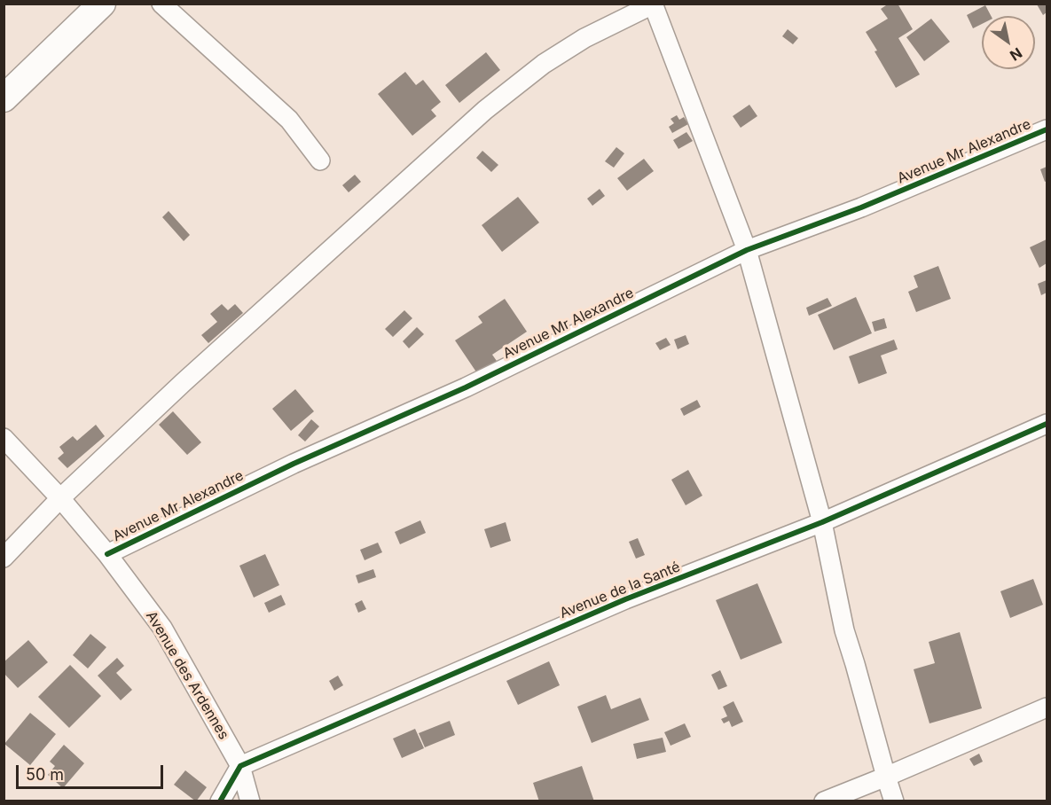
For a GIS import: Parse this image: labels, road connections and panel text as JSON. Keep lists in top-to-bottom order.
{
  "streets": {
    "street": ["Avenue Mr Alexandre", "Avenue de la Santé", "Avenue des Ardennes"]
  },
  "crossings": [
    ["Avenue Mr Alexandre", "Avenue des Ardennes"],
    ["Avenue de la Santé", "Avenue des Ardennes"]
  ],
  "scale_bar": "50 m",
  "north": "bottom right"
}
